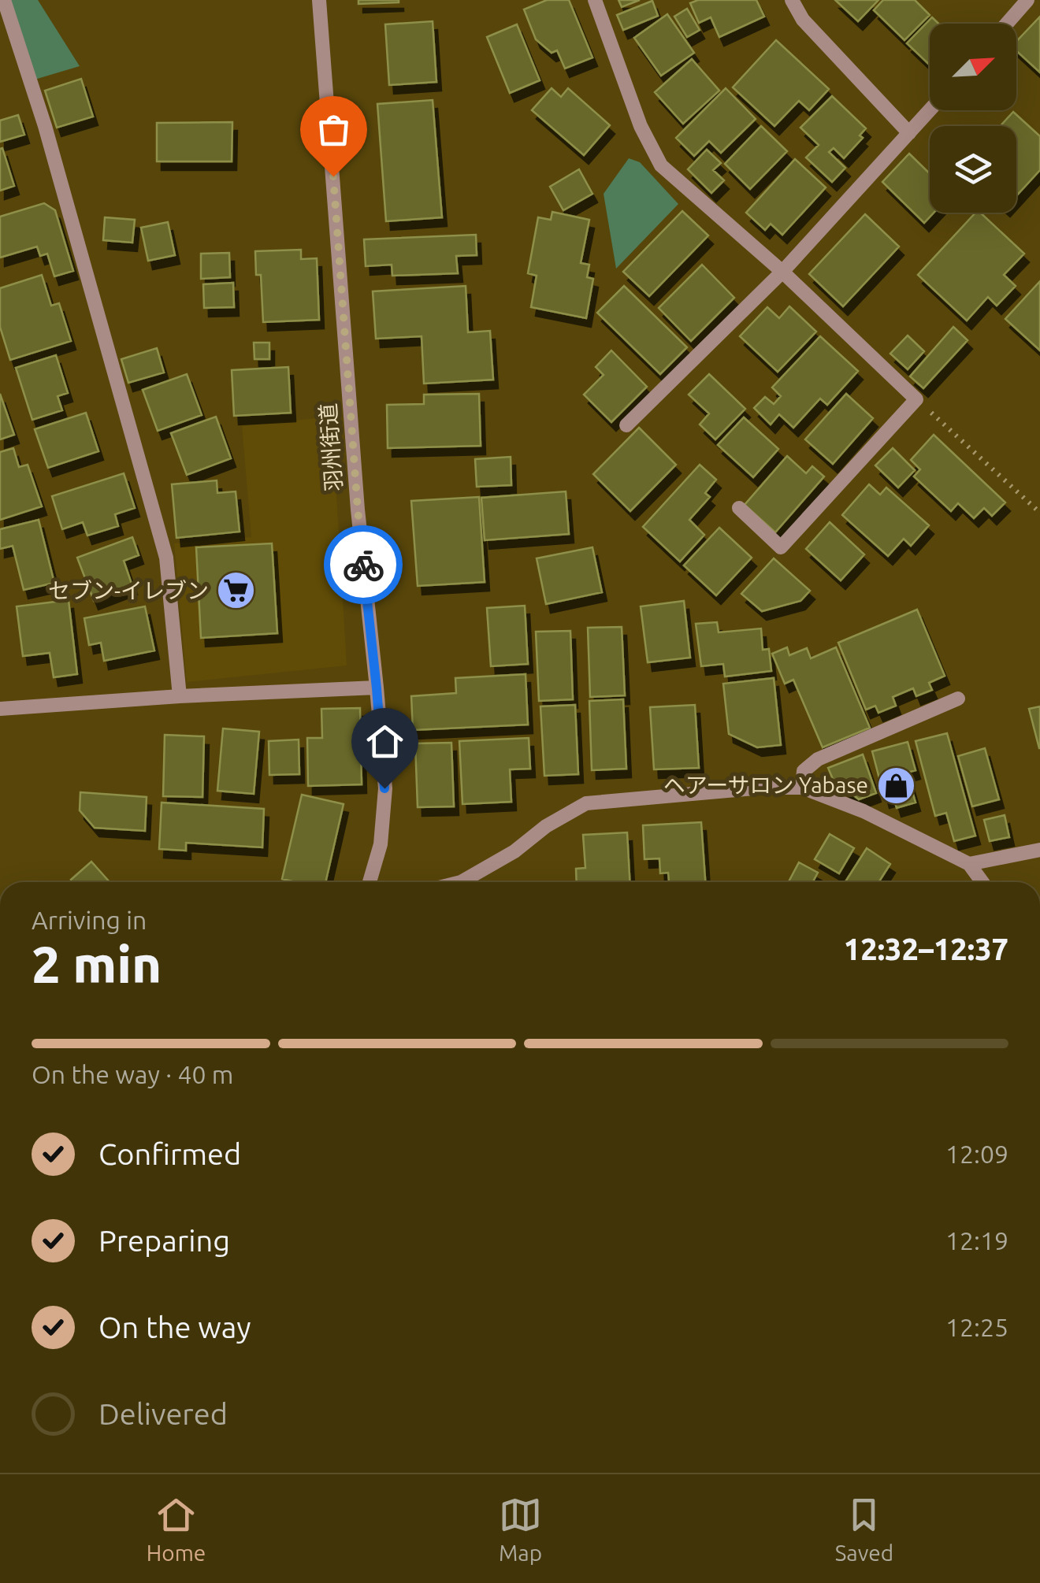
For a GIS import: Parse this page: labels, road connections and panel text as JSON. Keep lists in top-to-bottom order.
{
  "streets": {
    "street": ["羽州街道"]
  },
  "places": {
    "supermarket": ["セブン-イレブン"],
    "shop": ["ヘアーサロン Yabase"]
  },
  "north": "top right",
  "page": {
    "heading": ["2 min", "Arriving in", "12:32–12:37"],
    "bar": "On the way · 40 m",
    "list": [
      ["Confirmed", "12:09"],
      ["Preparing", "12:19"],
      ["On the way", "12:25"],
      "Delivered"
    ],
    "tabs": ["Home", "Map", "Saved"]
  }
}
